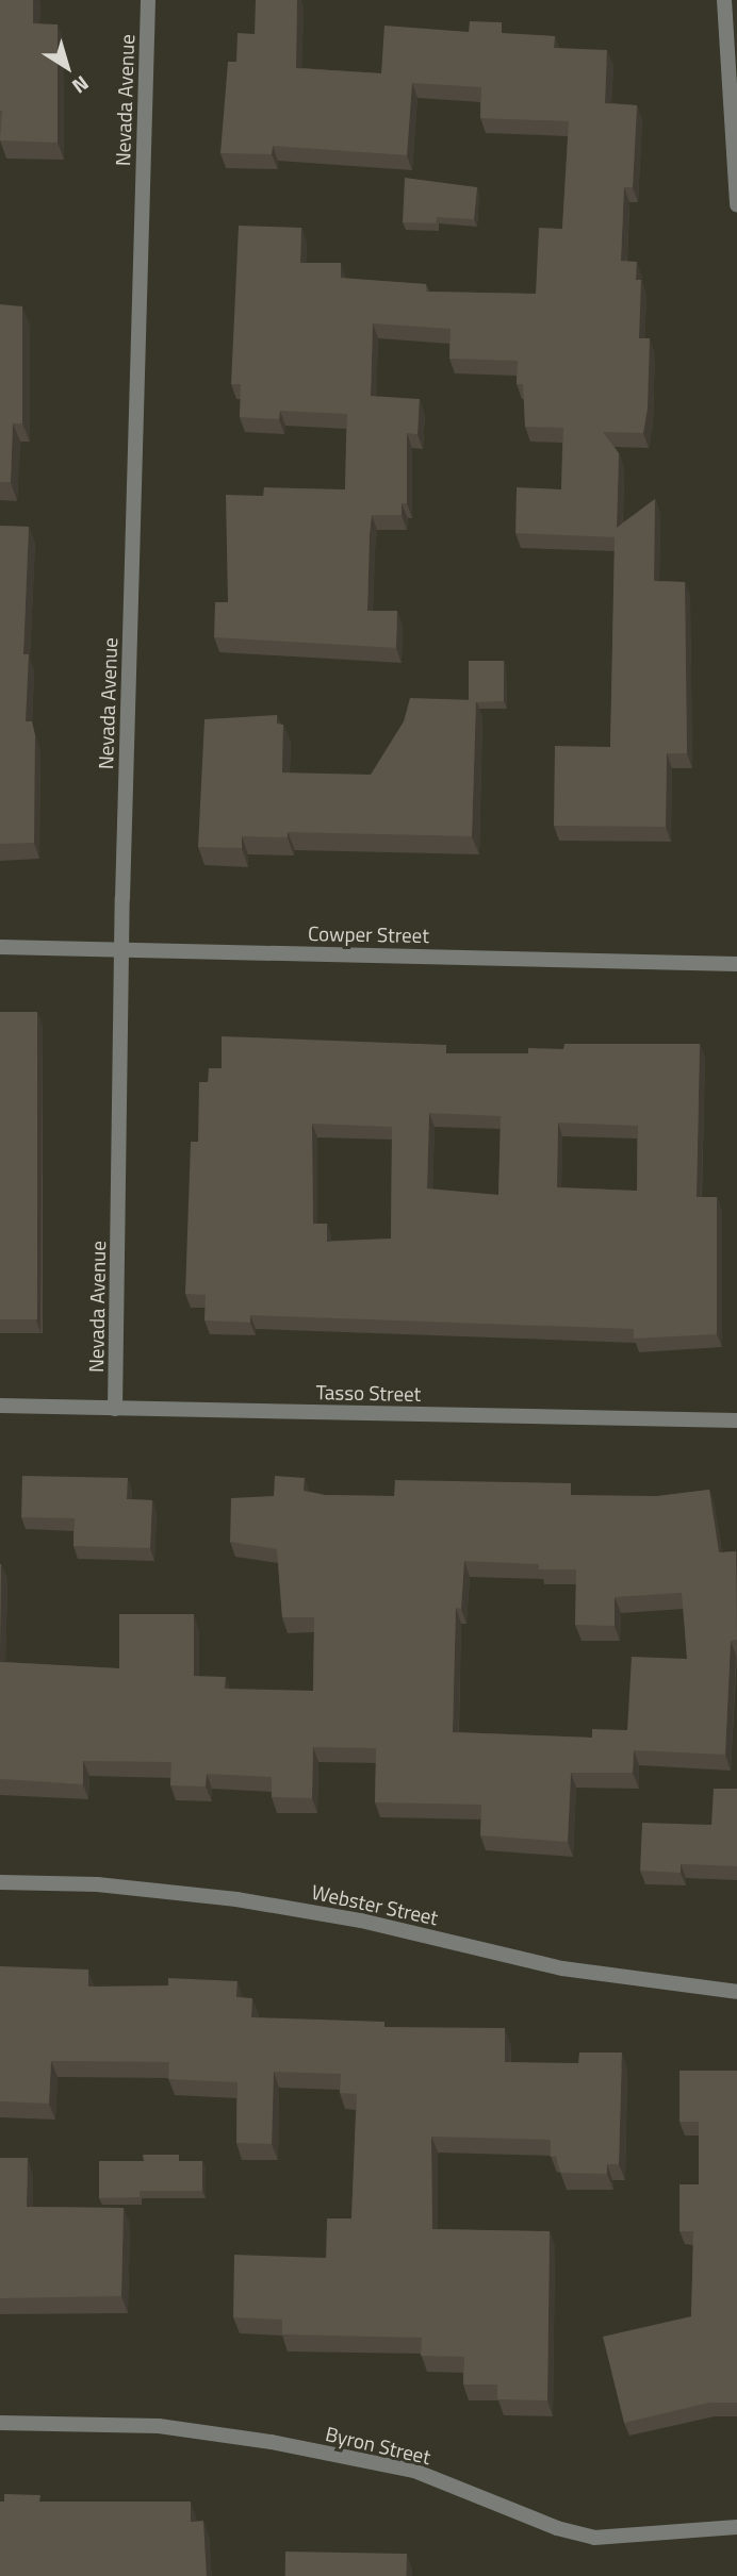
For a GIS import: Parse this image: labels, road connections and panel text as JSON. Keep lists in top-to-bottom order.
{
  "streets": {
    "street": [
      "Nevada Avenue",
      "Cowper Street",
      "Tasso Street",
      "Webster Street",
      "Byron Street"
    ]
  },
  "crossings": [
    ["Nevada Avenue", "Cowper Street"],
    ["Nevada Avenue", "Tasso Street"]
  ],
  "north": "bottom right"
}
